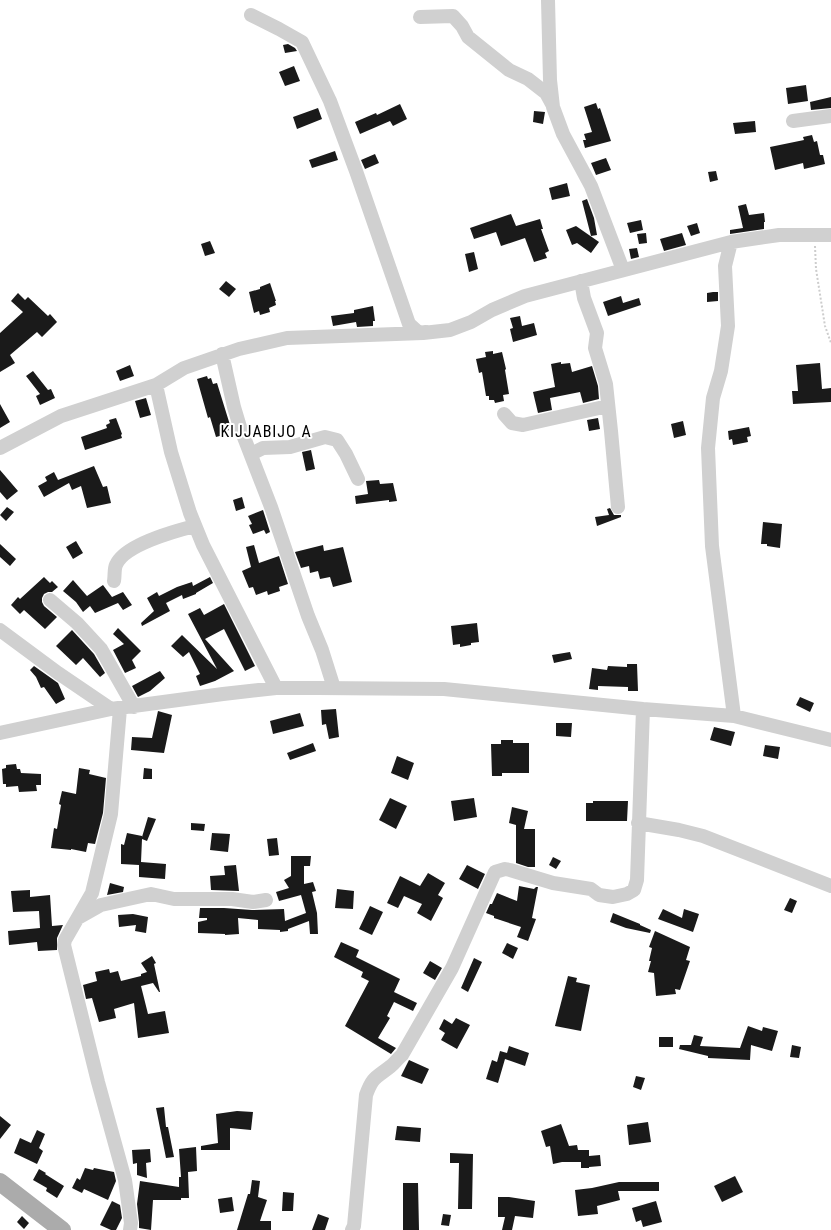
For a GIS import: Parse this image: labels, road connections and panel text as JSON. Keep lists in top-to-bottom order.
{
  "districts": ["KIJJABIJO A"]
}
